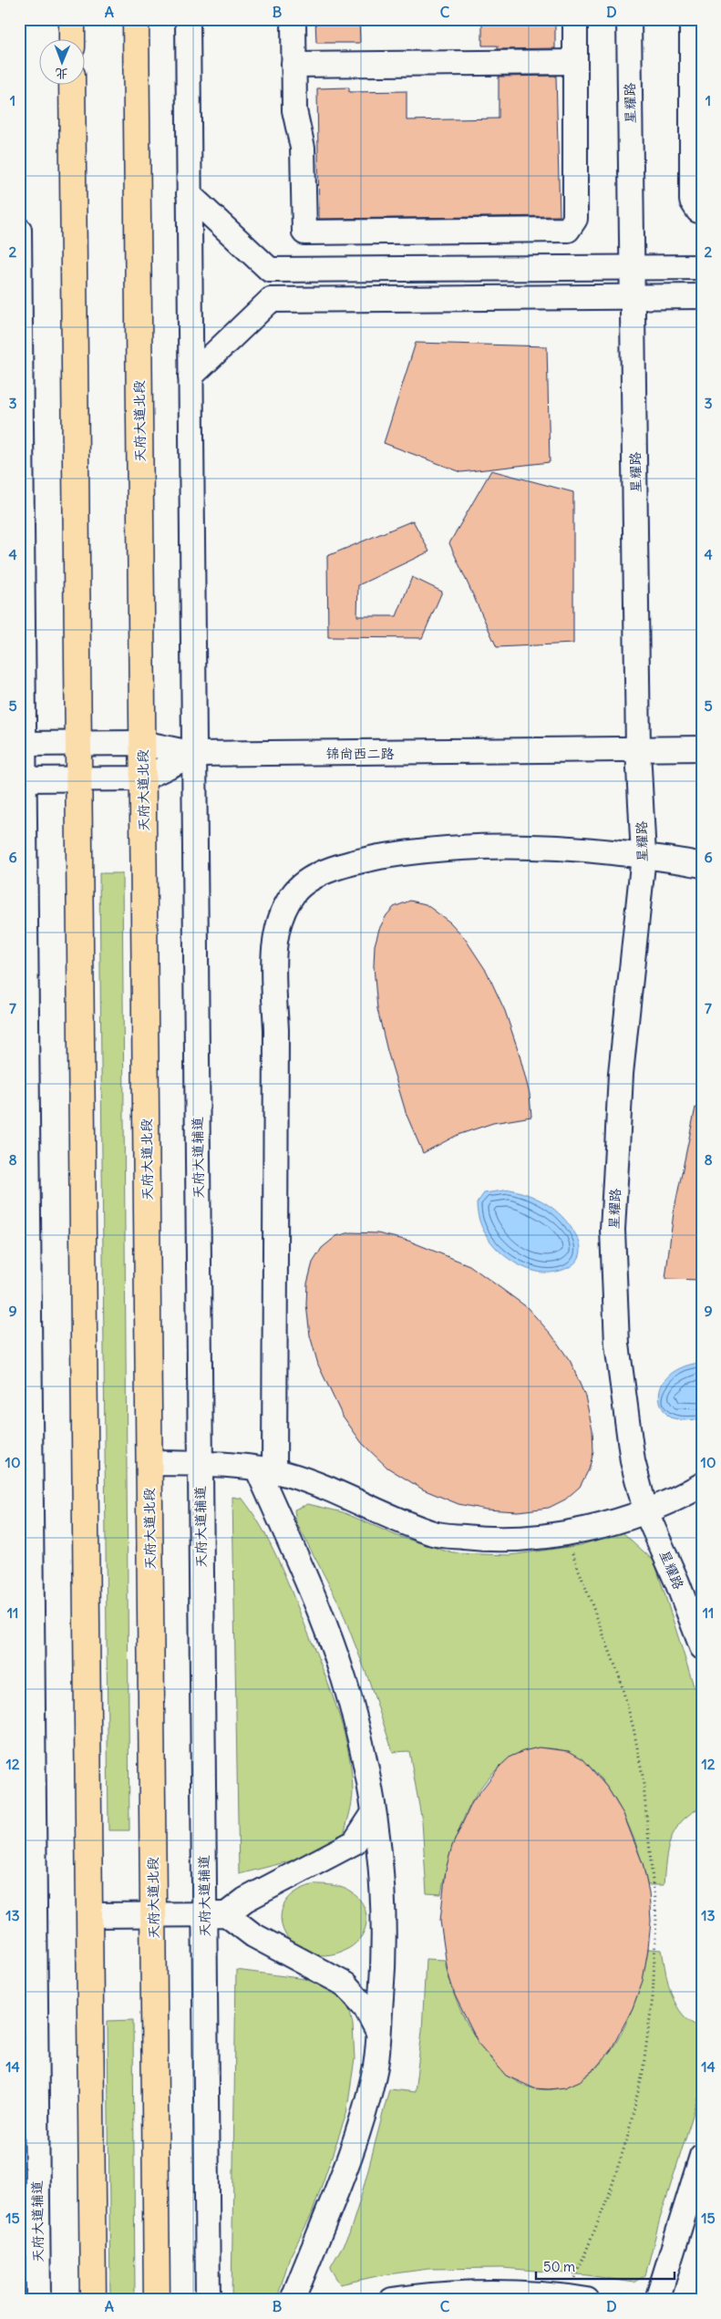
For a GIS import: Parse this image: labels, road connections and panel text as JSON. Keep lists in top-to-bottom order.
{
  "streets": {
    "main road": ["天府大道北段"],
    "street": ["星耀路", "锦尚西二路", "天府大道辅道"]
  },
  "crossings": [
    ["星耀路", "锦尚西二路"],
    ["天府大道北段", "锦尚西二路"],
    ["锦尚西二路", "天府大道辅道"]
  ],
  "scale_bar": "50 m",
  "north": "bottom",
  "grid": {
    "columns": [
      "A",
      "B",
      "C",
      "D"
    ],
    "rows": [
      "1",
      "2",
      "3",
      "4",
      "5",
      "6",
      "7",
      "8",
      "9",
      "10",
      "11",
      "12",
      "13",
      "14",
      "15"
    ]
  }
}
